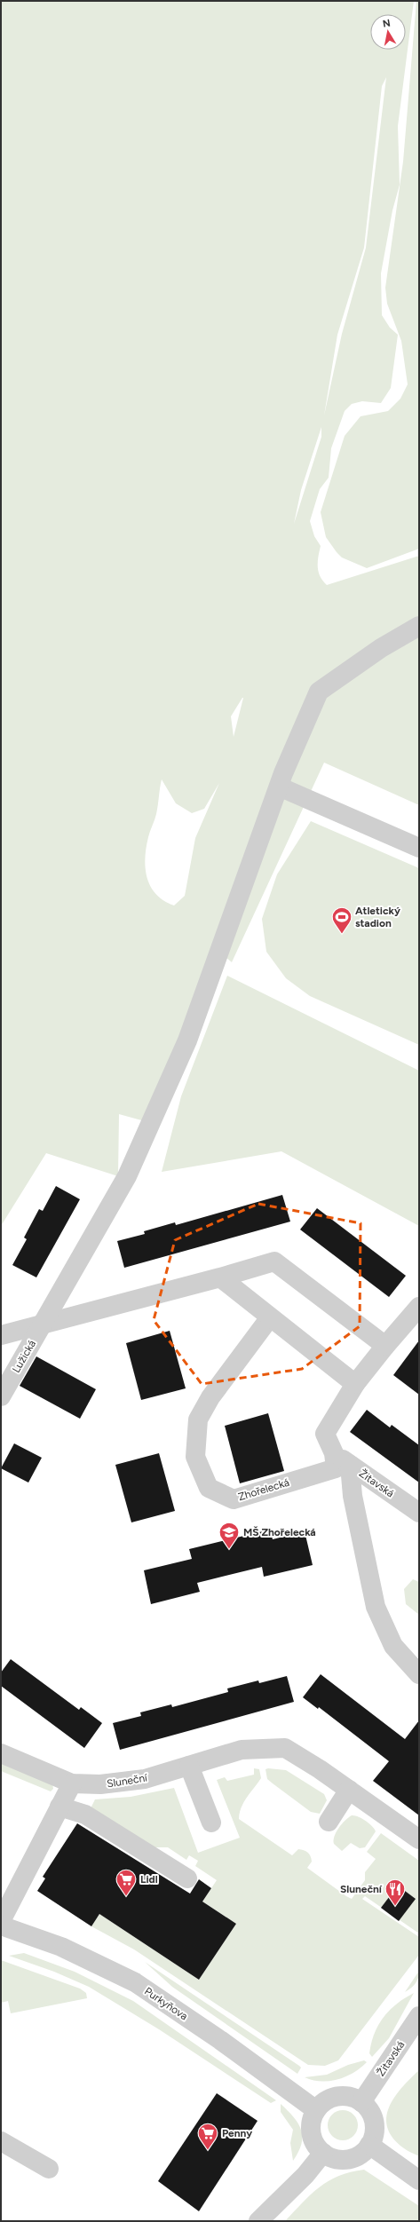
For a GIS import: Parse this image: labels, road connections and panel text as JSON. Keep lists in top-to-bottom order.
{
  "streets": {
    "street": [
      "Lužická",
      "Žitavská",
      "Zhořelecká",
      "Sluneční",
      "Purkyňova"
    ]
  },
  "crossings": [
    ["Žitavská", "Zhořelecká"],
    ["Žitavská", "Purkyňova"]
  ],
  "places": {
    "sports": ["Atletický stadion"],
    "school or university": ["MŠ Zhořelecká"],
    "supermarket": ["Lidl", "Penny"],
    "restaurant": ["Sluneční"]
  },
  "north": "top"
}
